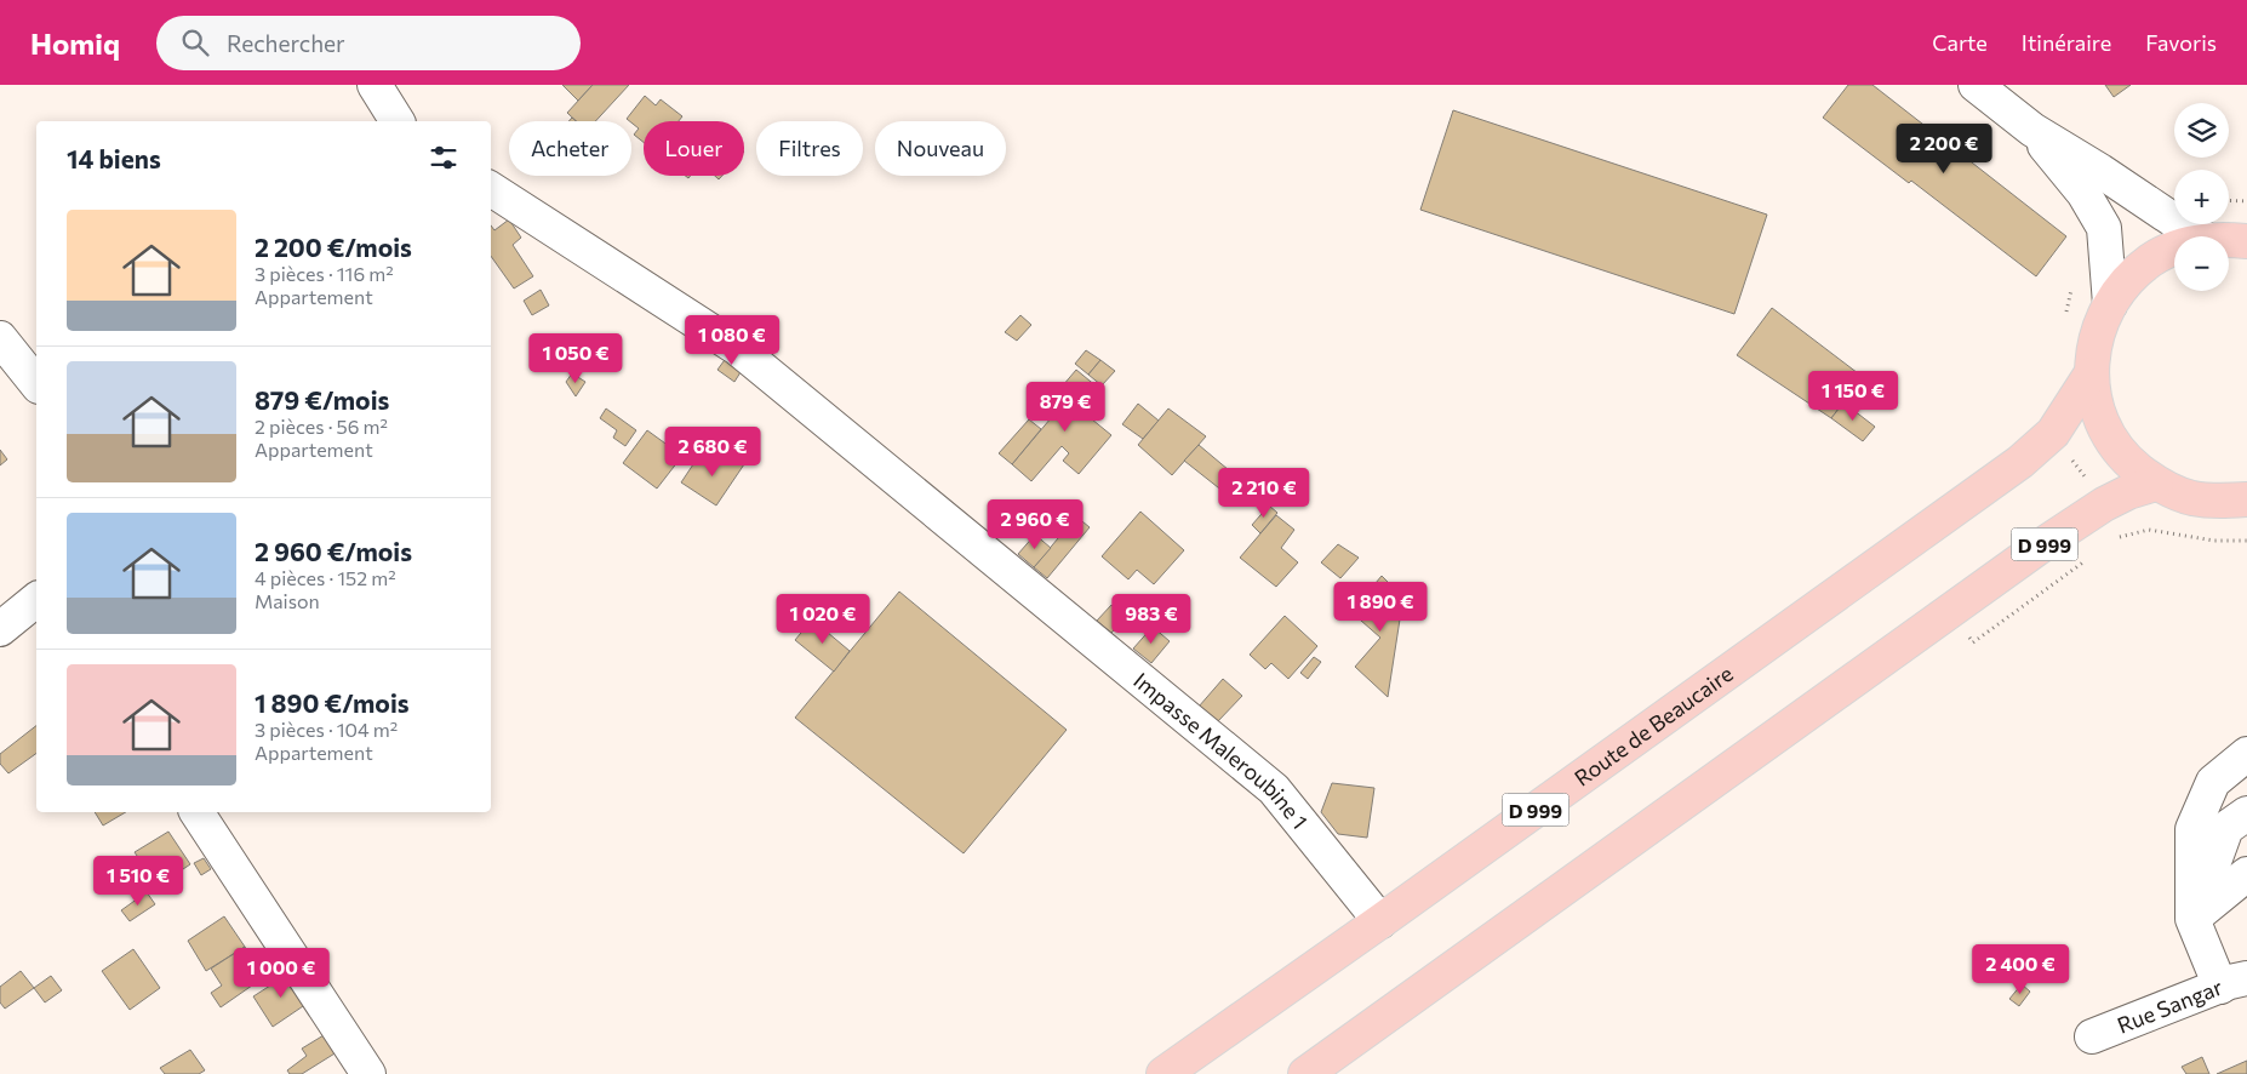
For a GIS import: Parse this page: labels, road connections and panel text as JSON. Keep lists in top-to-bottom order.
{
  "streets": {
    "main road": ["D 999", "Route de Beaucaire"],
    "street": ["Impasse Maleroubine 1", "Rue Sangar"]
  },
  "crossings": [
    ["Route de Beaucaire", "Impasse Maleroubine 1"]
  ],
  "page": {
    "header": "Homiq",
    "search": "Rechercher",
    "nav": ["Carte", "Itinéraire", "Favoris"],
    "map_buttons": ["+", "−"],
    "chip": [
      "Acheter",
      "Louer",
      "Filtres",
      "Nouveau"
    ],
    "heading": "14 biens",
    "price": [
      "2 200 €",
      "1 080 €",
      "1 050 €",
      "1 150 €",
      "879 €",
      "2 680 €",
      "2 210 €",
      "2 960 €",
      "1 890 €",
      "1 020 €",
      "983 €",
      "1 510 €",
      "2 400 €",
      "1 000 €"
    ],
    "list": [
      {
        "name": "2 200 €/mois",
        "note": "3 pièces · 116 m² · Appartement"
      },
      {
        "name": "879 €/mois",
        "note": "2 pièces · 56 m² · Appartement"
      },
      {
        "name": "2 960 €/mois",
        "note": "4 pièces · 152 m² · Maison"
      },
      {
        "name": "1 890 €/mois",
        "note": "3 pièces · 104 m² · Appartement"
      }
    ]
  }
}
